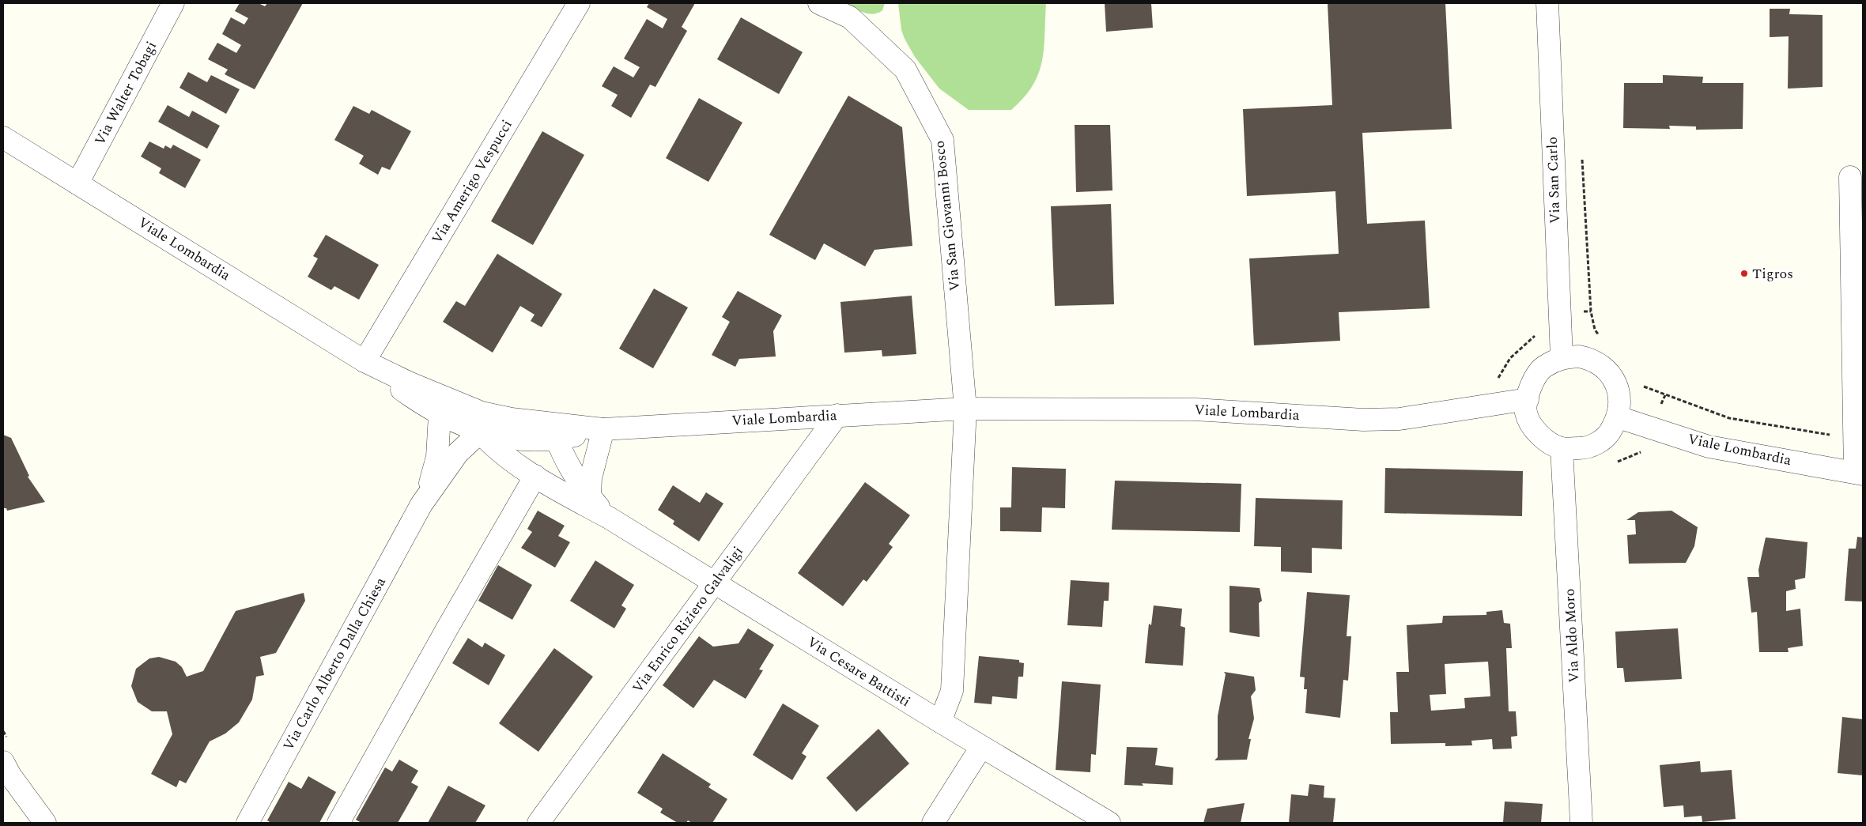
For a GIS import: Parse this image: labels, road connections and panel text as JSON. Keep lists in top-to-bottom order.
{
  "streets": {
    "street": [
      "Via Walter Tobagi",
      "Via San Carlo",
      "Via Amerigo Vespucci",
      "Via San Giovanni Bosco",
      "Viale Lombardia",
      "Via Enrico Riziero Galvaligi",
      "Via Aldo Moro",
      "Via Carlo Alberto Dalla Chiesa",
      "Via Cesare Battisti"
    ]
  },
  "crossings": [
    ["Via Walter Tobagi", "Viale Lombardia"],
    ["Via San Carlo", "Viale Lombardia"],
    ["Via San Carlo", "Via Aldo Moro"],
    ["Via Amerigo Vespucci", "Viale Lombardia"],
    ["Via San Giovanni Bosco", "Viale Lombardia"],
    ["Viale Lombardia", "Via Enrico Riziero Galvaligi"],
    ["Viale Lombardia", "Via Aldo Moro"],
    ["Viale Lombardia", "Via Carlo Alberto Dalla Chiesa"],
    ["Viale Lombardia", "Via Cesare Battisti"],
    ["Via Enrico Riziero Galvaligi", "Via Cesare Battisti"],
    ["Via Carlo Alberto Dalla Chiesa", "Via Cesare Battisti"]
  ],
  "places": ["Tigros"]
}
